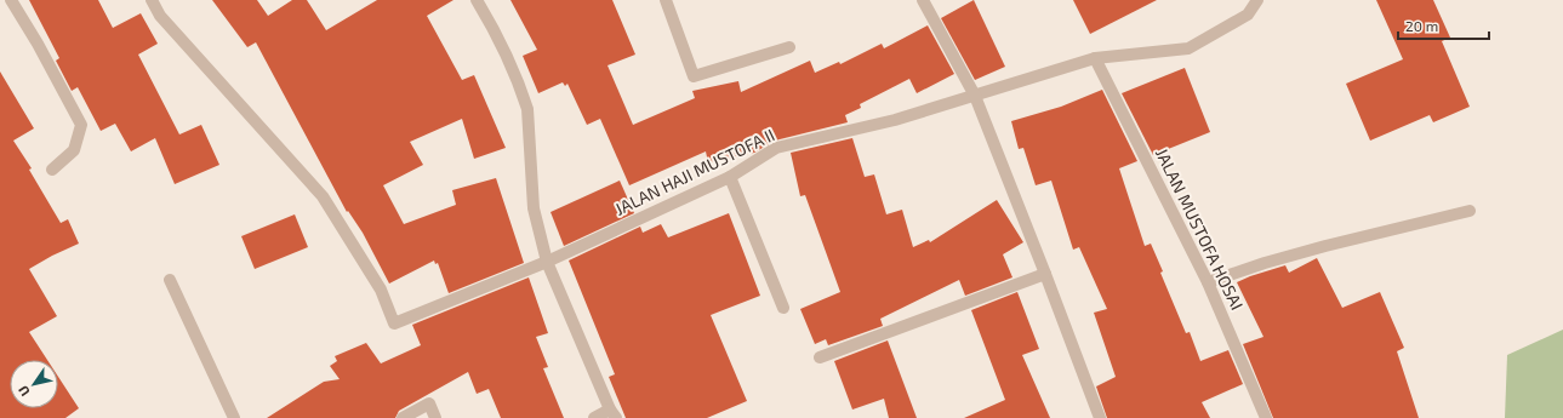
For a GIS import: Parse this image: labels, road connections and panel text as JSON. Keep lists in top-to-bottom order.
{
  "streets": {
    "street": ["JALAN HAJI MUSTOFA II", "JALAN MUSTOFA HOSAI"]
  },
  "crossings": [
    ["JALAN HAJI MUSTOFA II", "JALAN MUSTOFA HOSAI"]
  ],
  "scale_bar": "20 m",
  "north": "bottom left"
}
